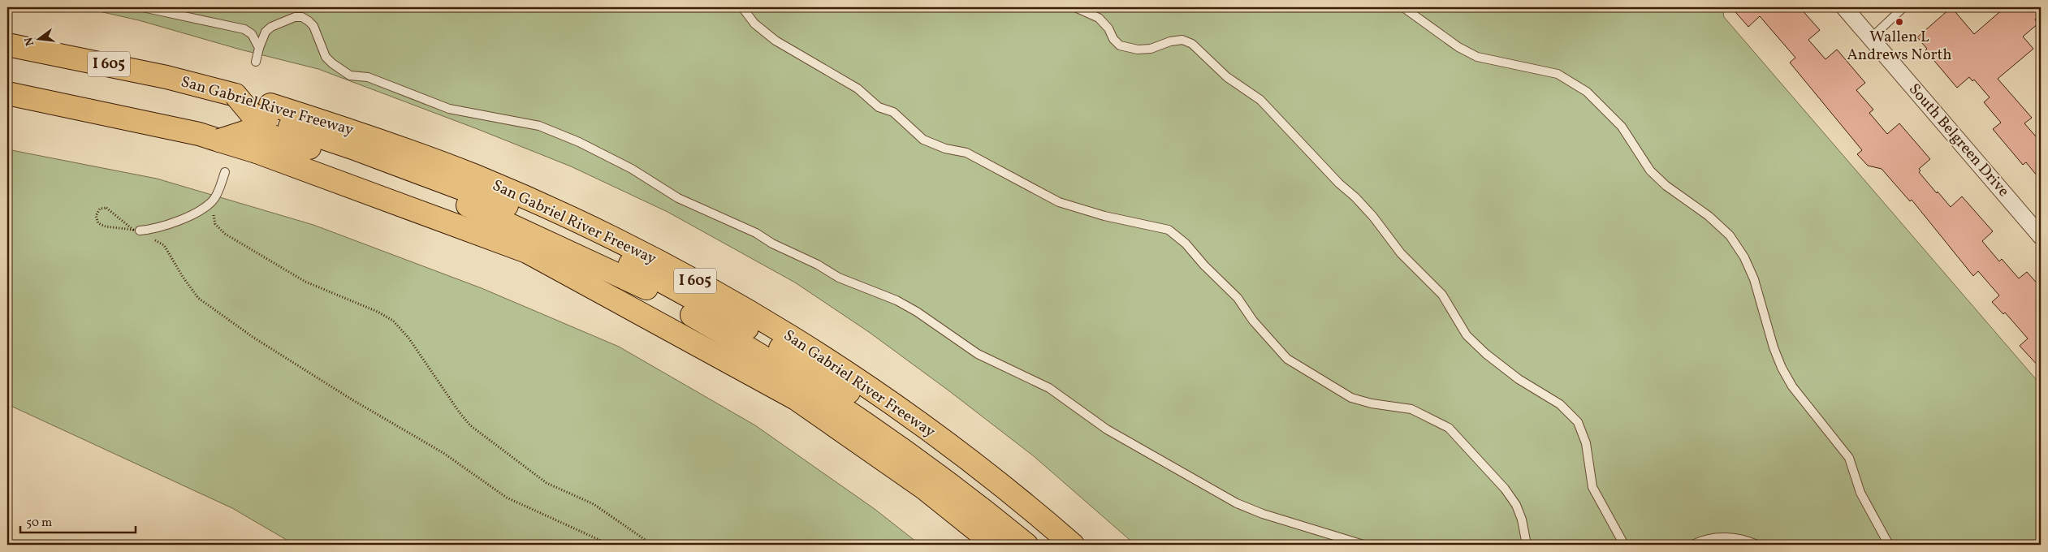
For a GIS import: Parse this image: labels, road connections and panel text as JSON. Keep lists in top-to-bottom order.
{
  "streets": {
    "highway": ["I 605", "San Gabriel River Freeway"],
    "street": ["South Belgreen Drive"]
  },
  "places": ["Wallen L Andrews North"],
  "scale_bar": "50 m",
  "north": "left"
}
